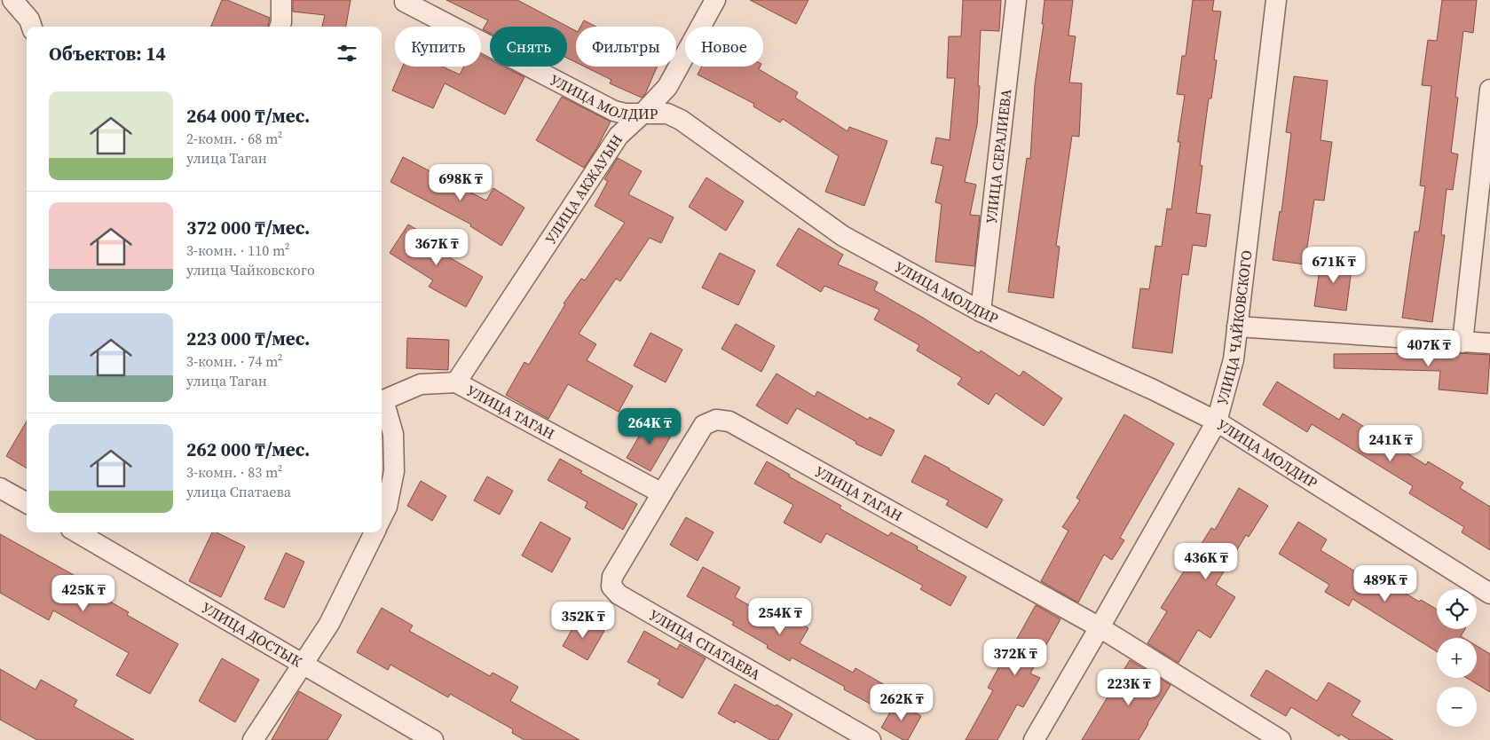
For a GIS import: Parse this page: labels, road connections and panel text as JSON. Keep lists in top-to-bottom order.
{
  "streets": {
    "street": [
      "УЛИЦА МОЛДИР",
      "УЛИЦА СЕРАЛИЕВА",
      "УЛИЦА АКЖАУЫН",
      "УЛИЦА ЧАЙКОВСКОГО",
      "УЛИЦА ТАГАН",
      "УЛИЦА ДОСТЫК",
      "УЛИЦА СПАТАЕВА"
    ]
  },
  "crossings": [
    ["УЛИЦА МОЛДИР", "УЛИЦА СЕРАЛИЕВА"],
    ["УЛИЦА МОЛДИР", "УЛИЦА АКЖАУЫН"],
    ["УЛИЦА МОЛДИР", "УЛИЦА ЧАЙКОВСКОГО"],
    ["УЛИЦА АКЖАУЫН", "УЛИЦА ТАГАН"],
    ["УЛИЦА ЧАЙКОВСКОГО", "УЛИЦА ТАГАН"],
    ["УЛИЦА ТАГАН", "УЛИЦА СПАТАЕВА"]
  ],
  "page": {
    "chip": [
      "Купить",
      "Снять",
      "Фильтры",
      "Новое"
    ],
    "heading": "Объектов: 14",
    "list": [
      {
        "name": "264 000 ₸/мес.",
        "note": "2-комн. · 68 m² · улица Таган"
      },
      {
        "name": "372 000 ₸/мес.",
        "note": "3-комн. · 110 m² · улица Чайковского"
      },
      {
        "name": "223 000 ₸/мес.",
        "note": "3-комн. · 74 m² · улица Таган"
      },
      {
        "name": "262 000 ₸/мес.",
        "note": "3-комн. · 83 m² · улица Спатаева"
      }
    ],
    "price": [
      "698K ₸",
      "367K ₸",
      "671K ₸",
      "407K ₸",
      "264K ₸",
      "241K ₸",
      "436K ₸",
      "489K ₸",
      "425K ₸",
      "254K ₸",
      "352K ₸",
      "372K ₸",
      "223K ₸",
      "262K ₸"
    ],
    "map_buttons": ["+", "−"]
  }
}
